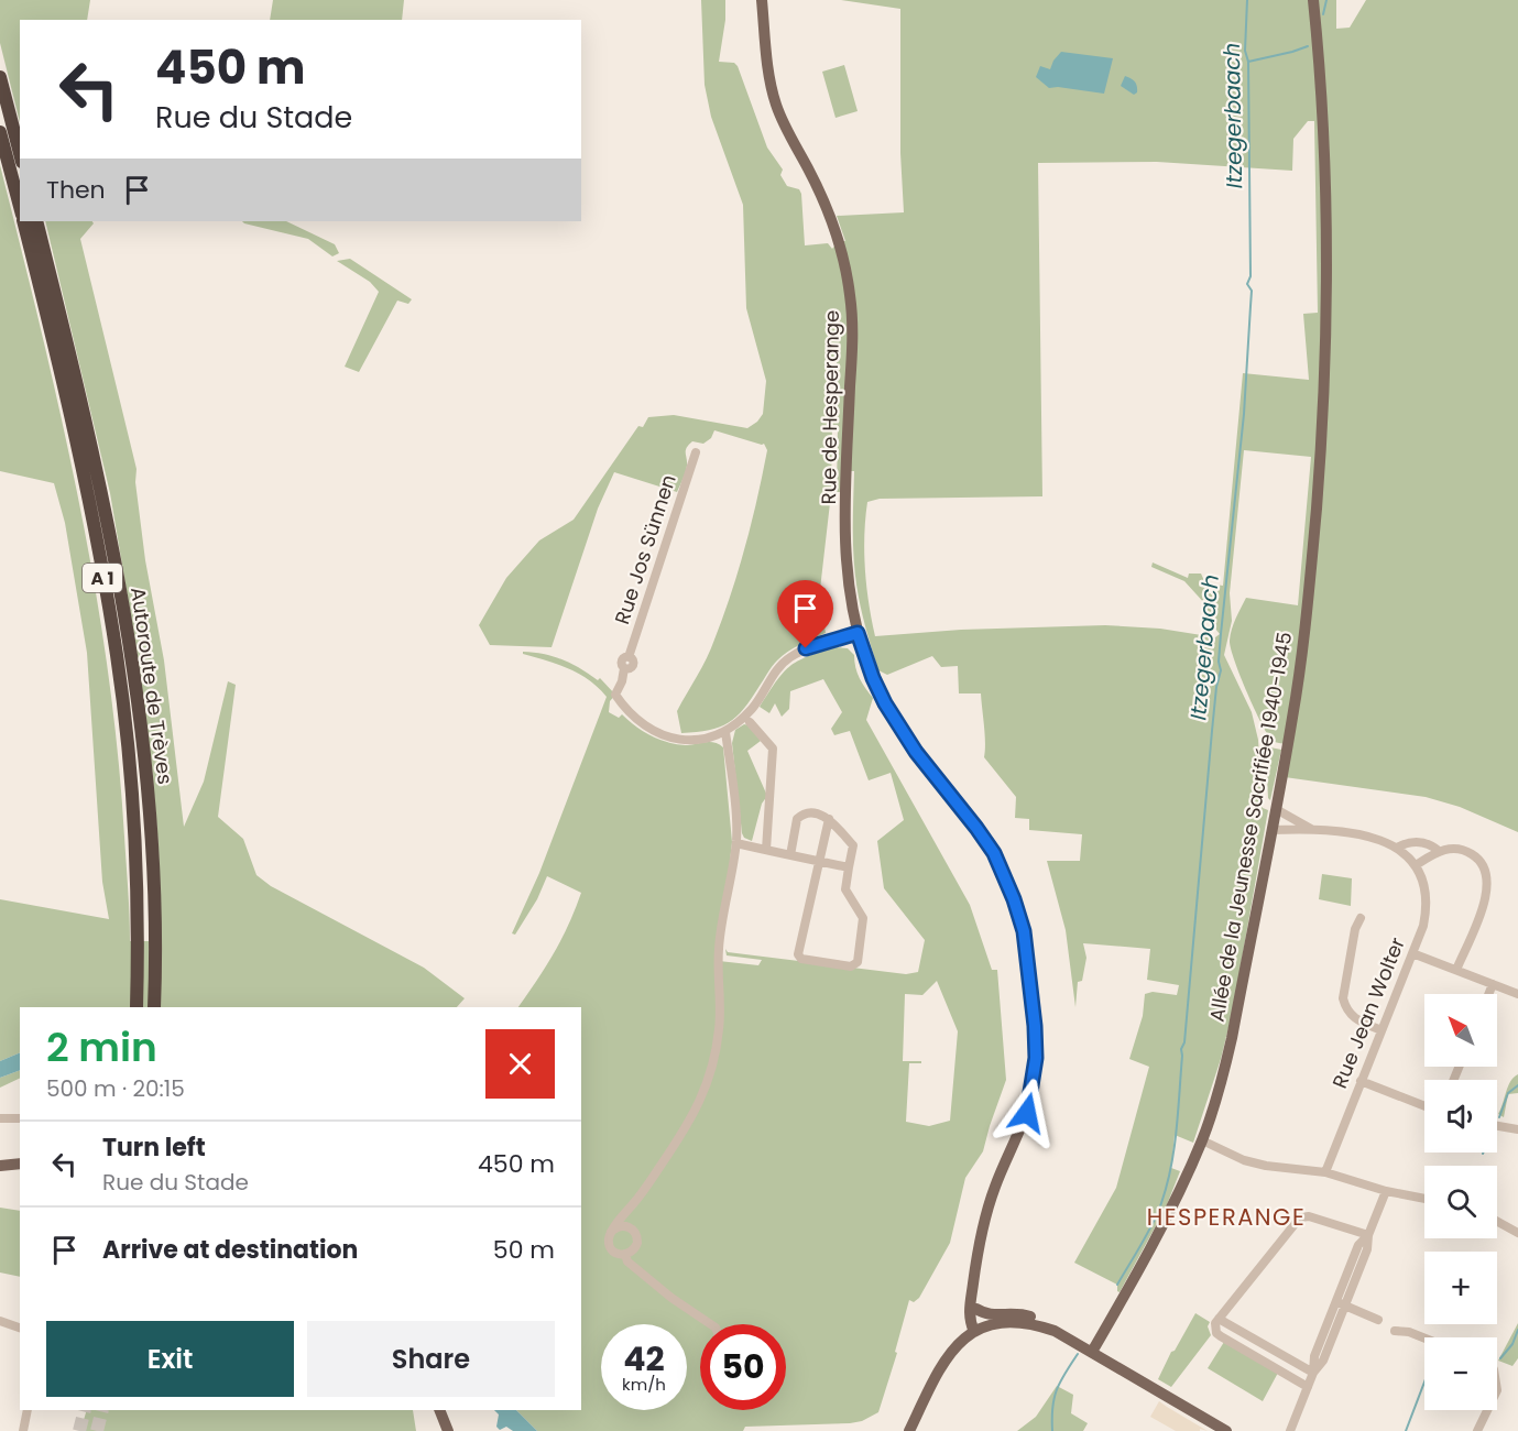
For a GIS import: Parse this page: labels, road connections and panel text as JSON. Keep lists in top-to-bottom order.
{
  "streets": {
    "highway": ["A 1", "Autoroute de Trèves"],
    "main road": ["Rue de Hesperange", "Allée de la Jeunesse Sacrifiée 1940-1945"],
    "street": ["Rue Jos Sünnen", "Rue Jean Wolter"]
  },
  "crossings": [
    ["Allée de la Jeunesse Sacrifiée 1940-1945", "Rue Jean Wolter"]
  ],
  "districts": ["HESPERANGE"],
  "water": ["Itzegerbaach"],
  "north": "top left",
  "page": {
    "turn": ["450 m", "Rue du Stade"],
    "then": "Then",
    "map_buttons": ["+", "−"],
    "heading": ["2 min", "500 m · 20:15"],
    "list": [
      {
        "name": "Turn left",
        "note": "Rue du Stade",
        "value": "450 m"
      },
      {
        "name": "Arrive at destination",
        "value": "50 m"
      }
    ],
    "buttons": ["Exit", "Share"],
    "speed": "42 km/h",
    "limit": "50"
  }
}
